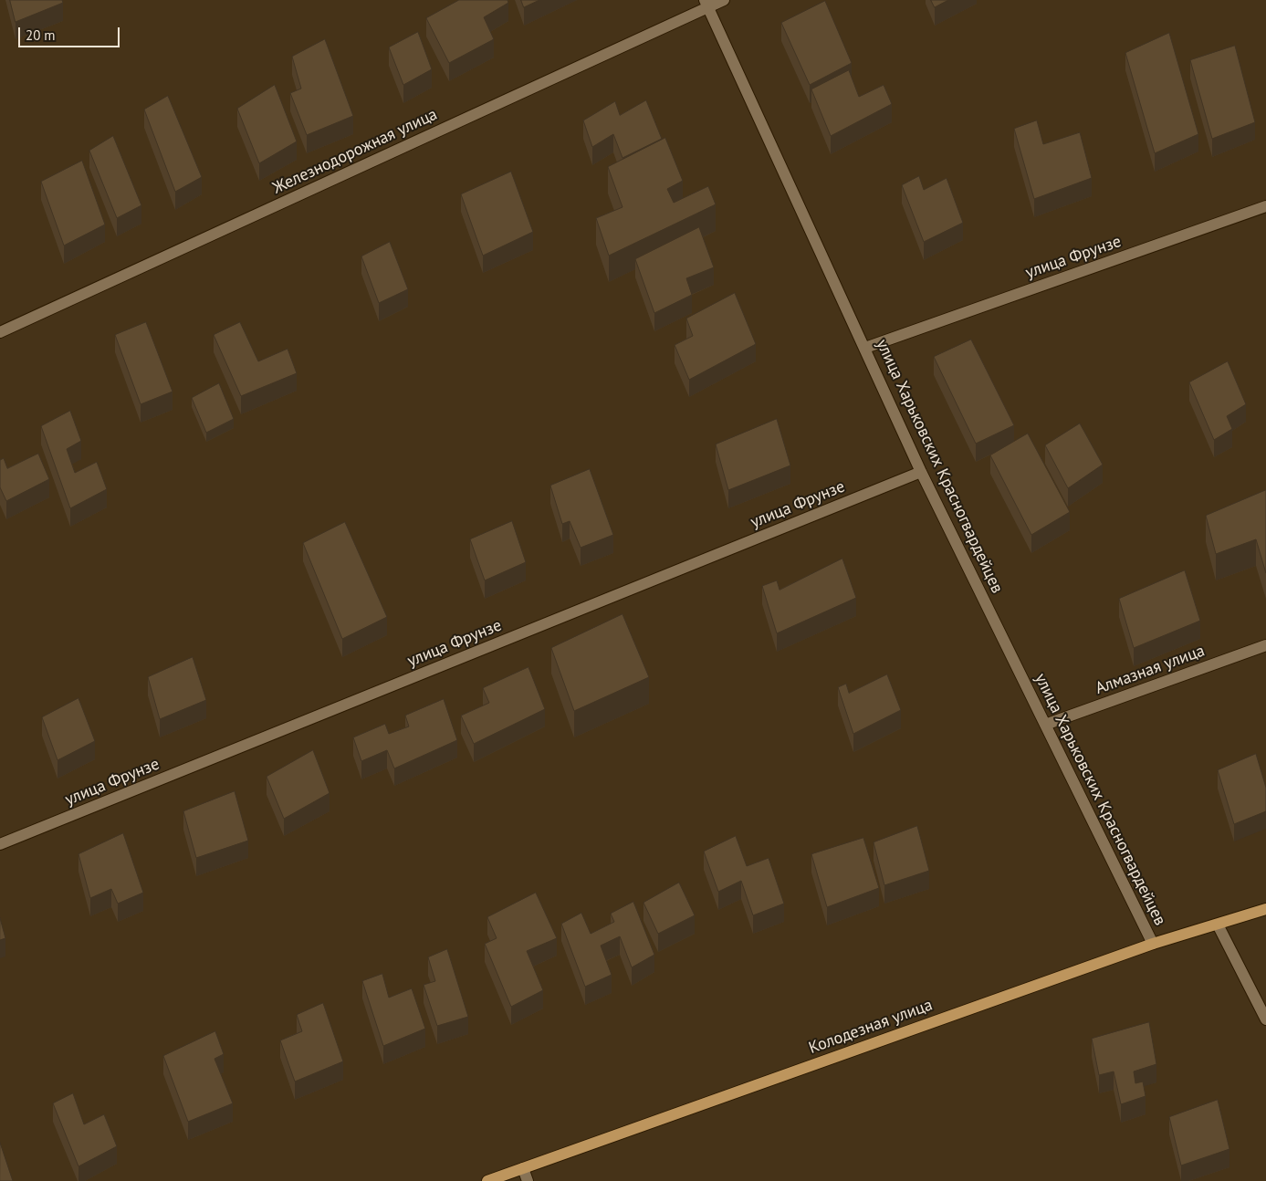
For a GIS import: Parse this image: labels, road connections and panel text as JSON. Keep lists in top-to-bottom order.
{
  "streets": {
    "main road": ["Колодезная улица"],
    "street": [
      "Железнодорожная улица",
      "улица Фрунзе",
      "улица Харьковских Красногвардейцев",
      "Алмазная улица"
    ]
  },
  "crossings": [
    ["Железнодорожная улица", "улица Харьковских Красногвардейцев"],
    ["улица Фрунзе", "улица Харьковских Красногвардейцев"],
    ["улица Харьковских Красногвардейцев", "Алмазная улица"],
    ["улица Харьковских Красногвардейцев", "Колодезная улица"]
  ],
  "scale_bar": "20 m"
}
